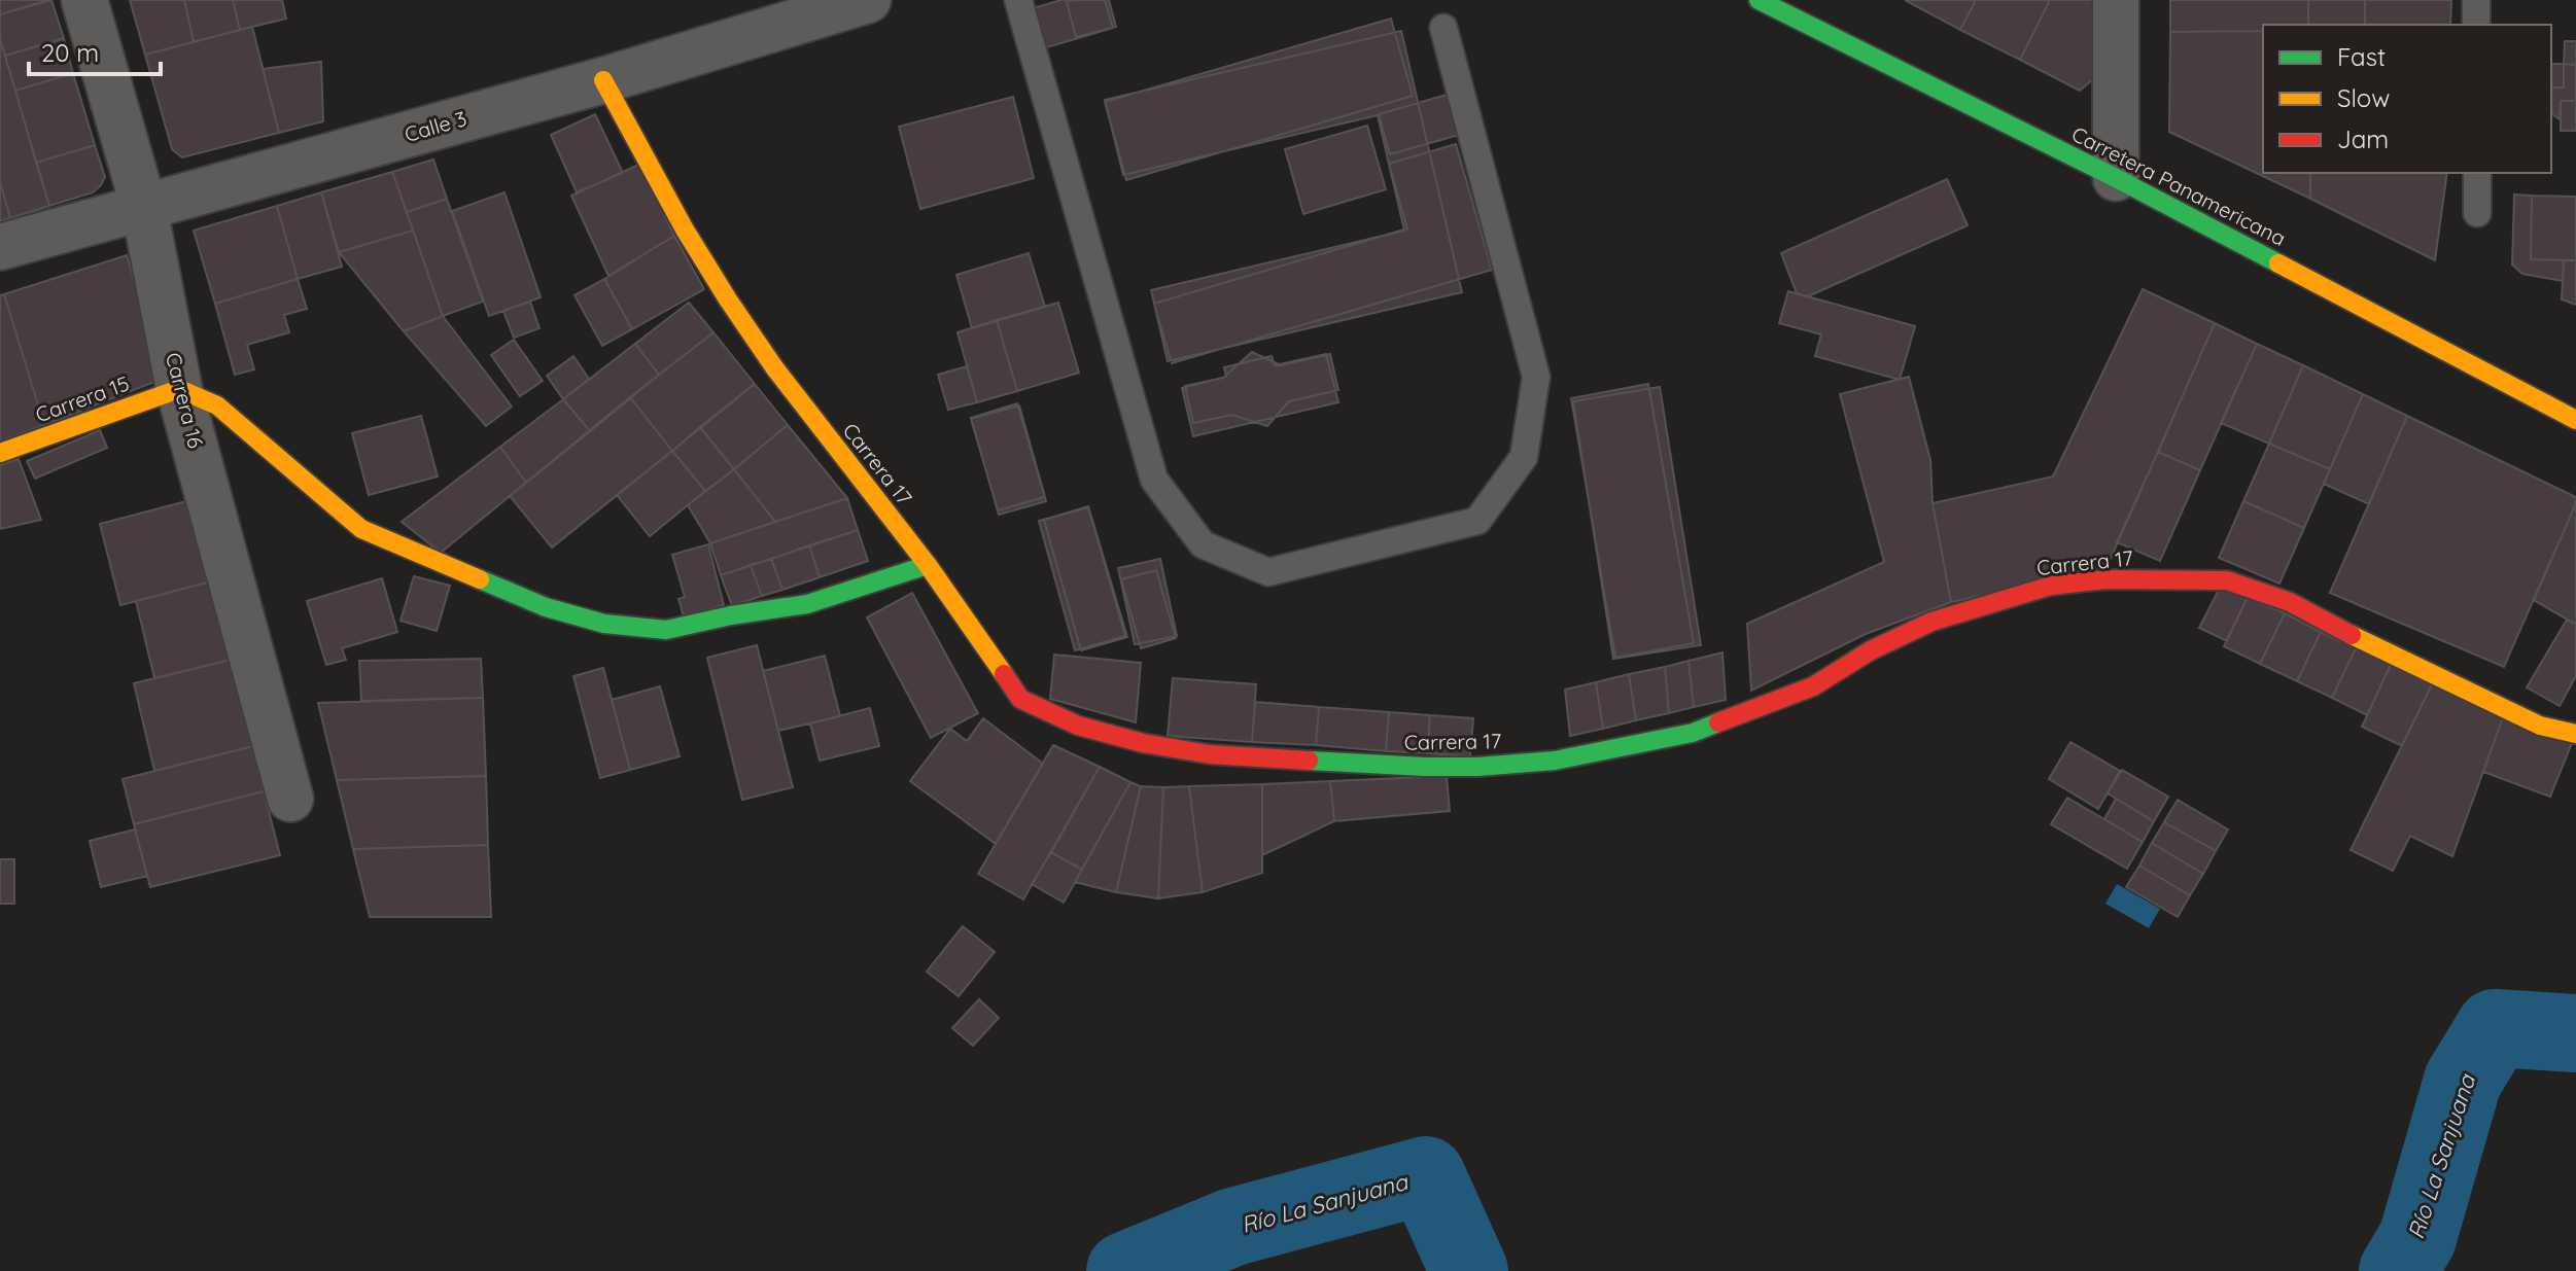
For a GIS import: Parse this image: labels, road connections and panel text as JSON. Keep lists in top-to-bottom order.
{
  "streets": {
    "street": [
      "Calle 3",
      "Carretera Panamericana",
      "Carrera 15",
      "Carrera 16",
      "Carrera 17"
    ]
  },
  "crossings": [
    ["Calle 3", "Carrera 16"],
    ["Calle 3", "Carrera 17"],
    ["Carrera 15", "Carrera 16"]
  ],
  "water": ["Río La Sanjuana"],
  "legend": ["Fast", "Slow", "Jam"],
  "scale_bar": "20 m"
}
